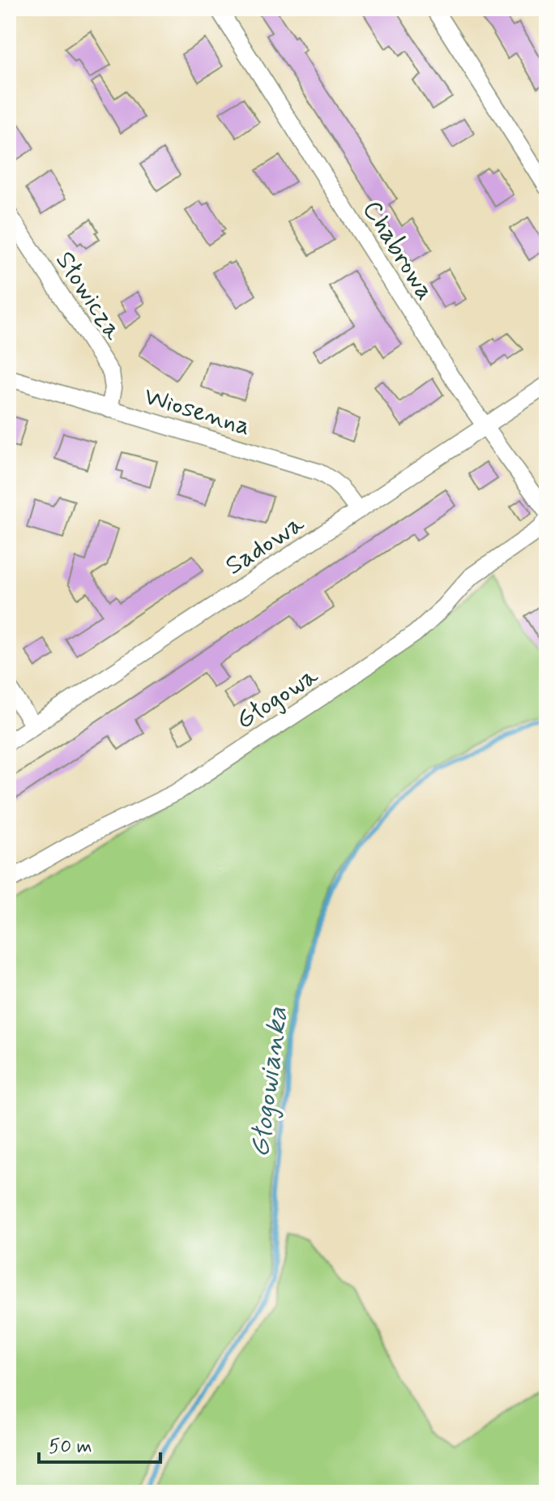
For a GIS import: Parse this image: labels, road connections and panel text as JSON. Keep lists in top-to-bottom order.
{
  "streets": {
    "street": [
      "Chabrowa",
      "Słowicza",
      "Wiosenna",
      "Sadowa",
      "Głogowa"
    ]
  },
  "crossings": [
    ["Chabrowa", "Sadowa"],
    ["Słowicza", "Wiosenna"],
    ["Wiosenna", "Sadowa"]
  ],
  "water": ["Głogowianka"],
  "scale_bar": "50 m"
}
